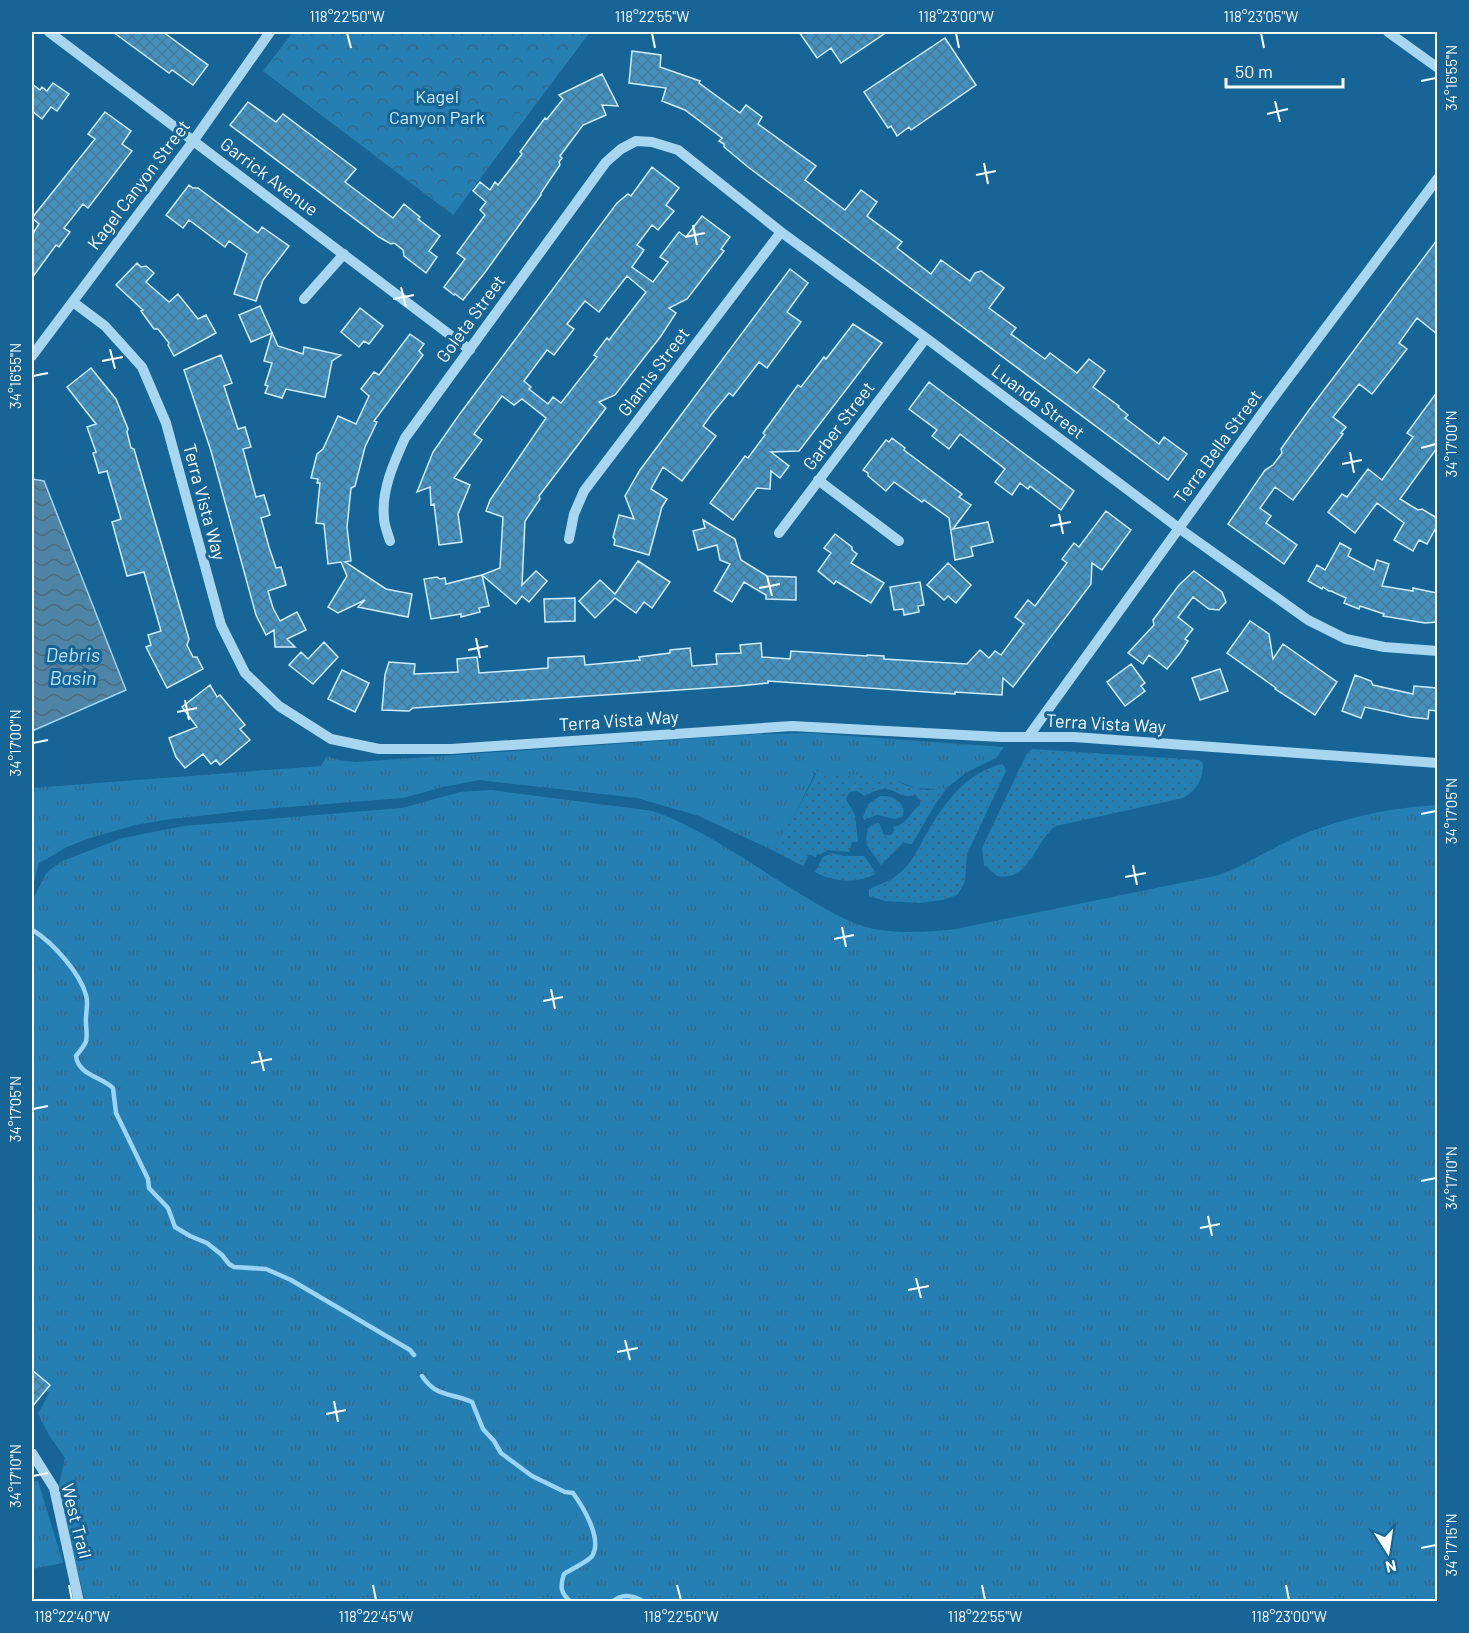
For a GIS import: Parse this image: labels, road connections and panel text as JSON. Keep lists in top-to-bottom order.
{
  "streets": {
    "street": [
      "Garrick Avenue",
      "Kagel Canyon Street",
      "Goleta Street",
      "Glamis Street",
      "Luanda Street",
      "Garber Street",
      "Terra Bella Street",
      "Terra Vista Way",
      "West Trail"
    ]
  },
  "crossings": [
    ["Garrick Avenue", "Kagel Canyon Street"],
    ["Garrick Avenue", "Goleta Street"],
    ["Kagel Canyon Street", "Terra Vista Way"],
    ["Goleta Street", "Luanda Street"],
    ["Glamis Street", "Luanda Street"],
    ["Luanda Street", "Garber Street"],
    ["Luanda Street", "Terra Bella Street"],
    ["Terra Bella Street", "Terra Vista Way"]
  ],
  "water": ["Debris Basin"],
  "parks": ["Kagel Canyon Park"],
  "scale_bar": "50 m",
  "north": "bottom",
  "coordinates": [
    "118°22'50\"W",
    "118°22'55\"W",
    "118°23'00\"W",
    "118°23'05\"W",
    "34°16'55\"N",
    "34°17'00\"N",
    "34°17'05\"N",
    "34°17'10\"N",
    "34°17'15\"N",
    "118°22'40\"W",
    "118°22'45\"W"
  ]
}
